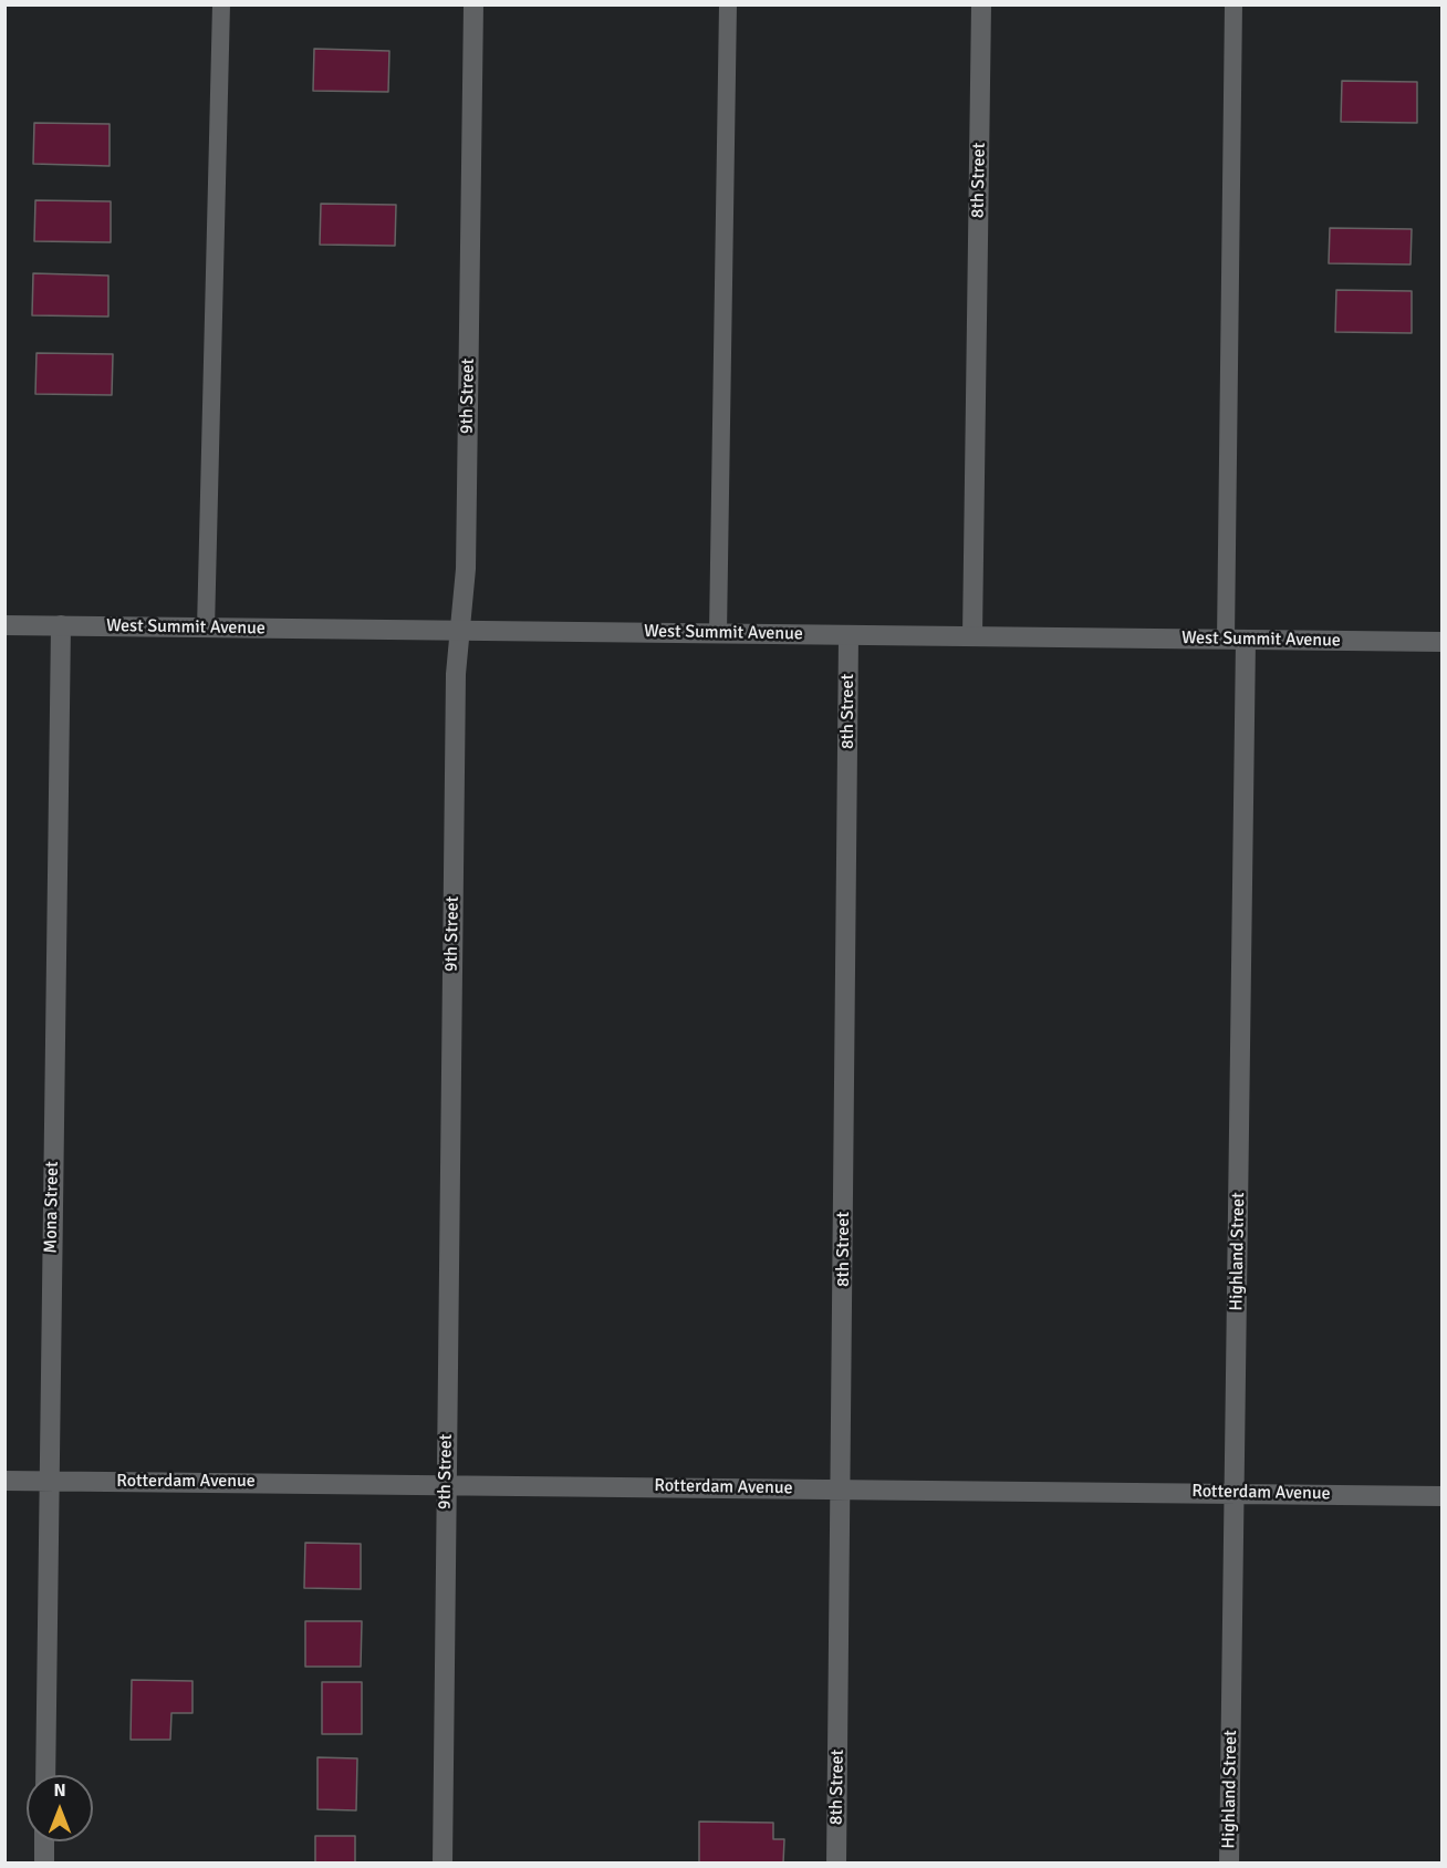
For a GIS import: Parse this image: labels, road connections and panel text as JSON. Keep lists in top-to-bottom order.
{
  "streets": {
    "street": [
      "8th Street",
      "9th Street",
      "West Summit Avenue",
      "Mona Street",
      "Highland Street",
      "Rotterdam Avenue"
    ]
  },
  "crossings": [
    ["8th Street", "West Summit Avenue"],
    ["8th Street", "Rotterdam Avenue"],
    ["9th Street", "West Summit Avenue"],
    ["9th Street", "Rotterdam Avenue"],
    ["West Summit Avenue", "Mona Street"],
    ["West Summit Avenue", "Highland Street"],
    ["Mona Street", "Rotterdam Avenue"],
    ["Highland Street", "Rotterdam Avenue"]
  ],
  "north": "top"
}
